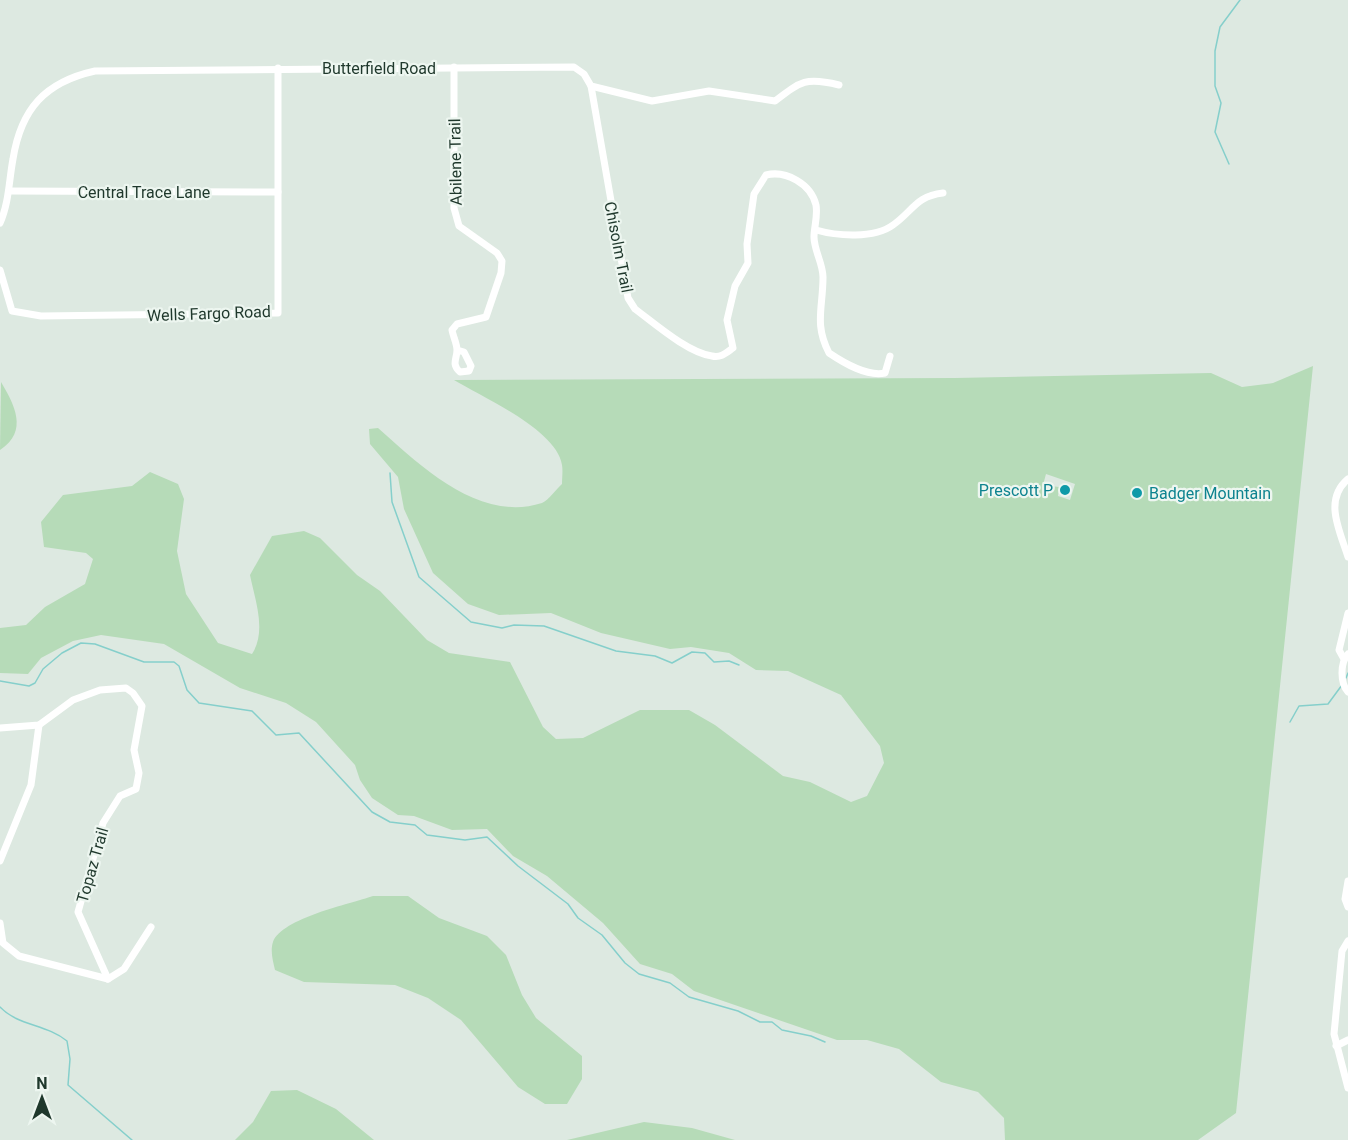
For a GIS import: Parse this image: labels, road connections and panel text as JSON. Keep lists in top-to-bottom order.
{
  "streets": {
    "street": [
      "Butterfield Road",
      "Abilene Trail",
      "Central Trace Lane",
      "Chisolm Trail",
      "Wells Fargo Road",
      "Topaz Trail"
    ]
  },
  "crossings": [
    ["Butterfield Road", "Abilene Trail"],
    ["Butterfield Road", "Central Trace Lane"],
    ["Butterfield Road", "Chisolm Trail"],
    ["Butterfield Road", "Wells Fargo Road"],
    ["Central Trace Lane", "Wells Fargo Road"]
  ],
  "places": ["Prescott P", "Badger Mountain"],
  "north": "top"
}
